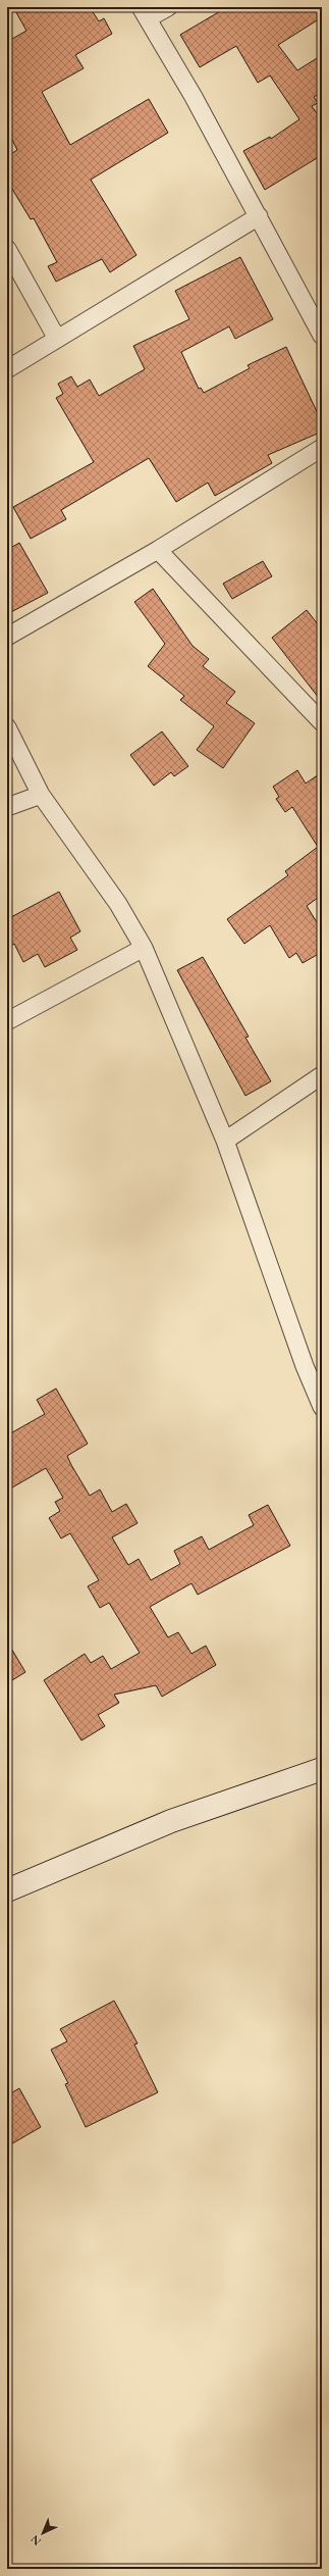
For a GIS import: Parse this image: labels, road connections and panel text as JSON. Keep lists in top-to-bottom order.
{
  "north": "bottom left"
}
